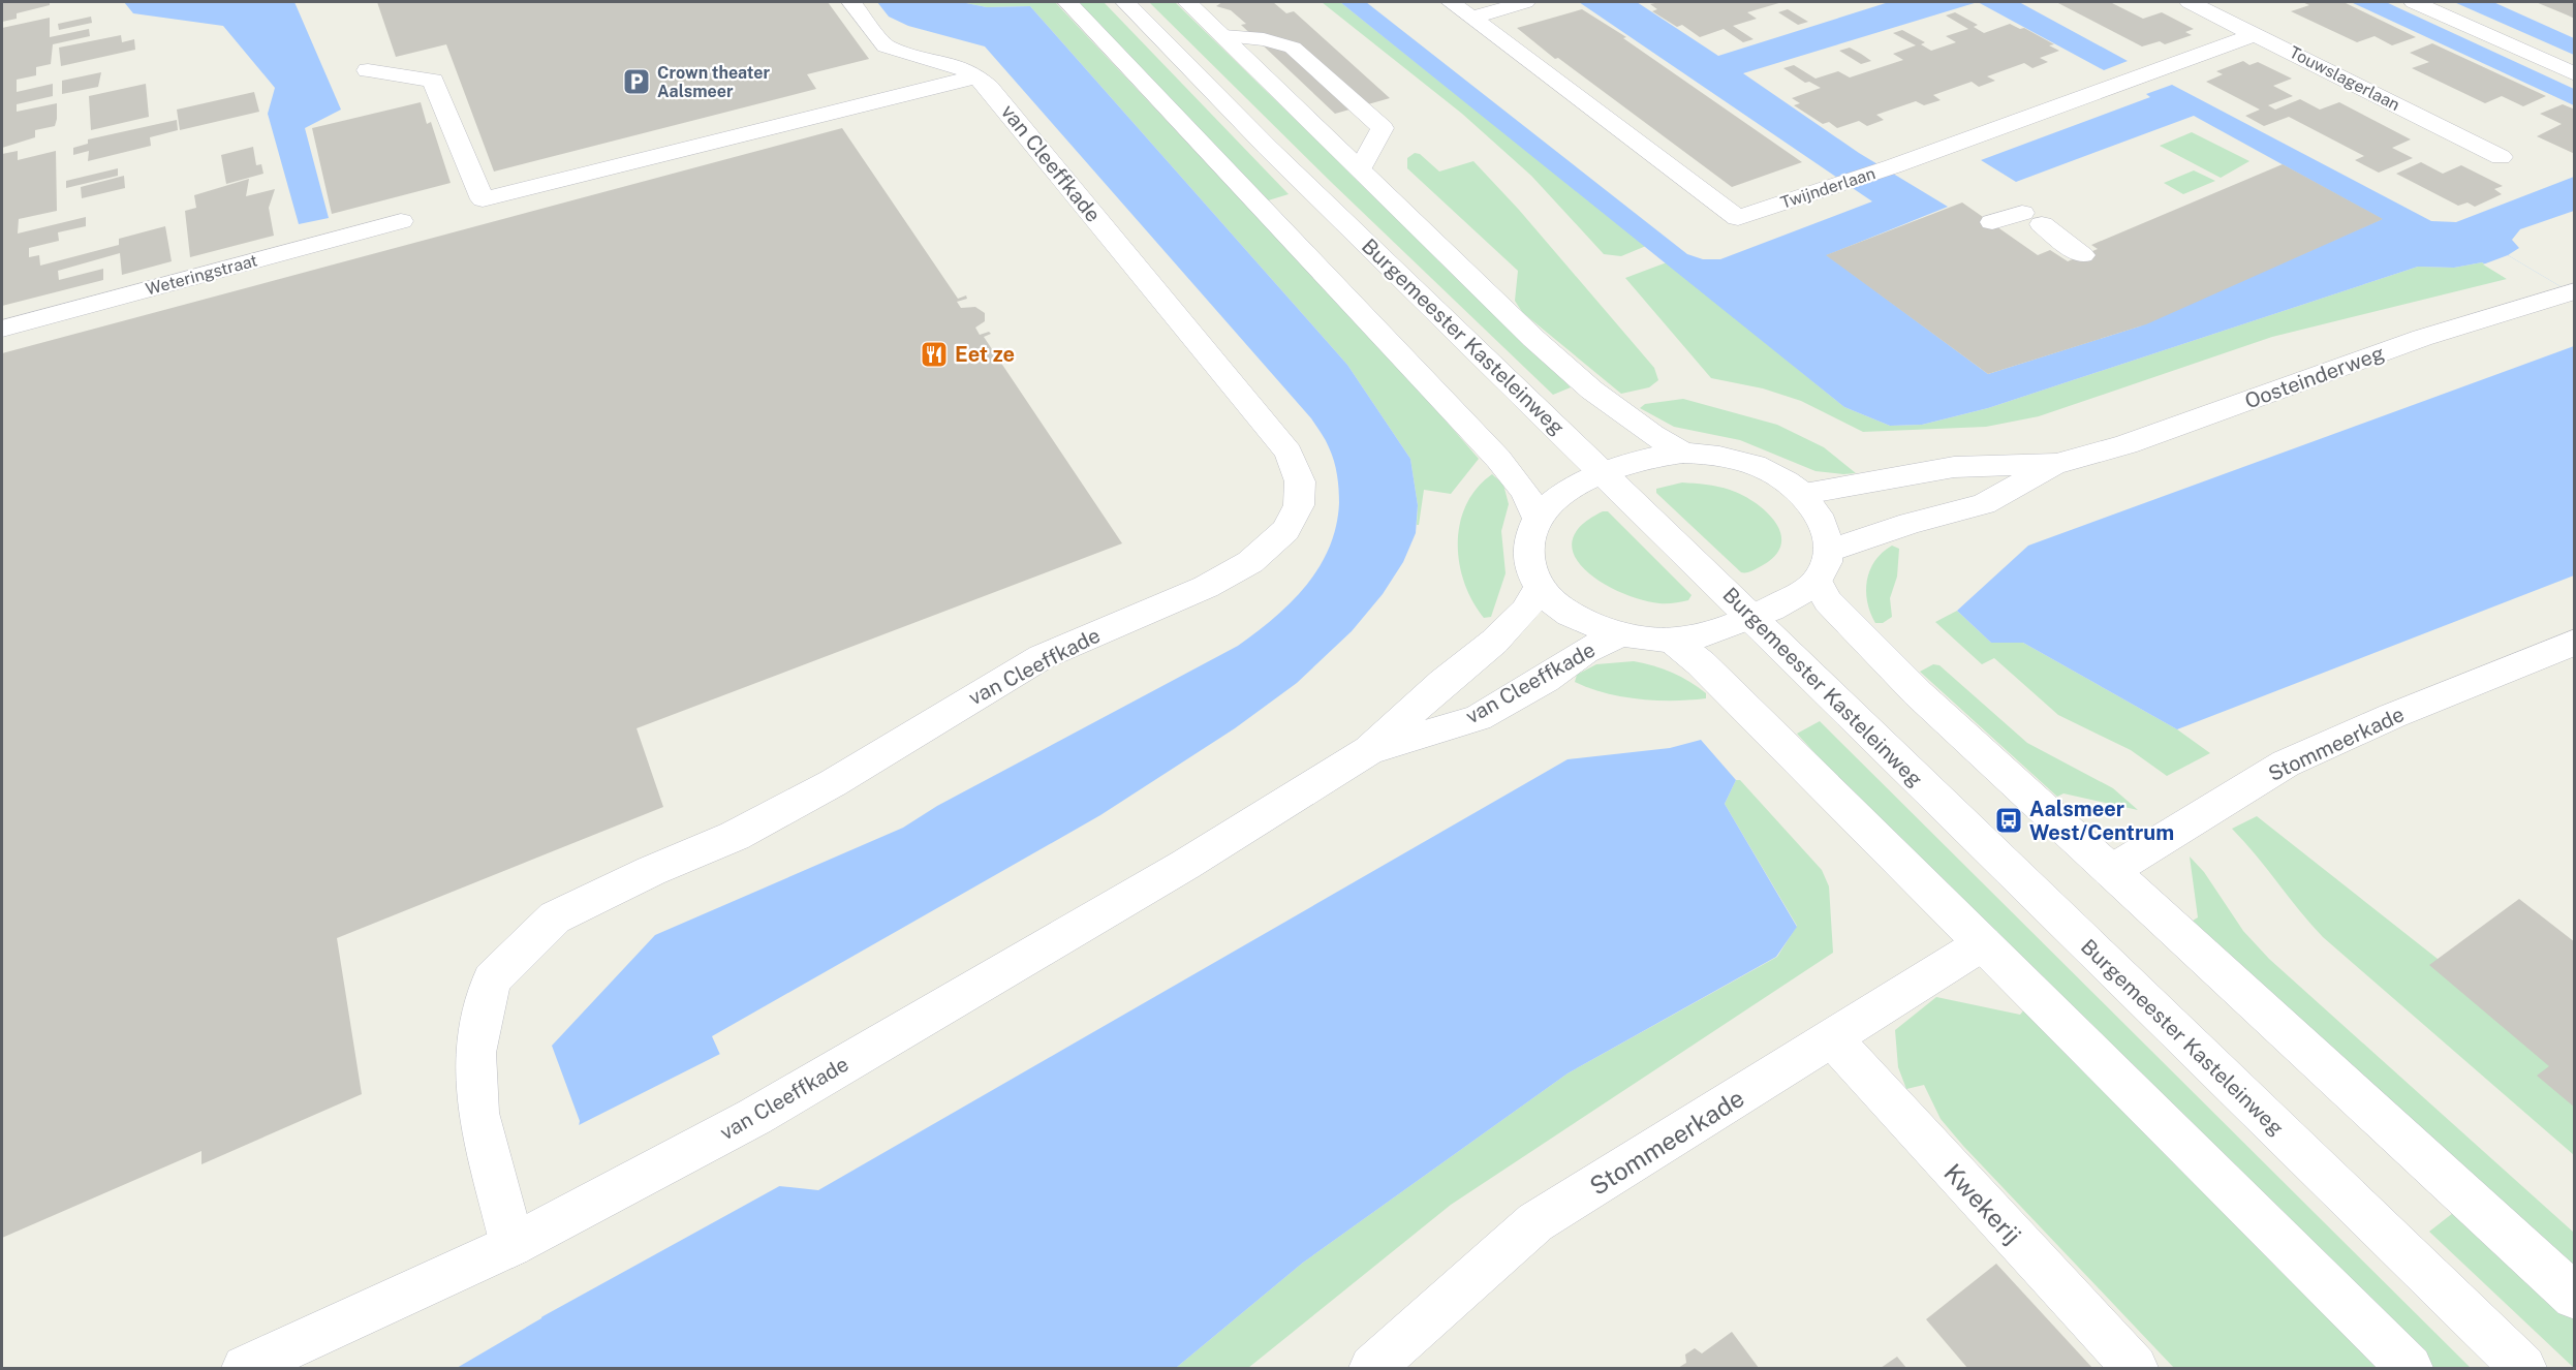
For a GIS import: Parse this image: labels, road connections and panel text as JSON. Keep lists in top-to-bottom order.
{
  "streets": {
    "street": [
      "Touwslagerlaan",
      "van Cleeffkade",
      "Twijnderlaan",
      "Weteringstraat",
      "Burgemeester Kasteleinweg",
      "Oosteinderweg",
      "Stommeerkade",
      "Kwekerij"
    ]
  },
  "crossings": [
    ["Touwslagerlaan", "Twijnderlaan"],
    ["van Cleeffkade", "Oosteinderweg"],
    ["Burgemeester Kasteleinweg", "Oosteinderweg"],
    ["Stommeerkade", "Kwekerij"]
  ],
  "places": {
    "parking": ["Crown theater Aalsmeer"],
    "restaurant": ["Eet ze"],
    "bus stop": ["Aalsmeer West/Centrum"]
  }
}
